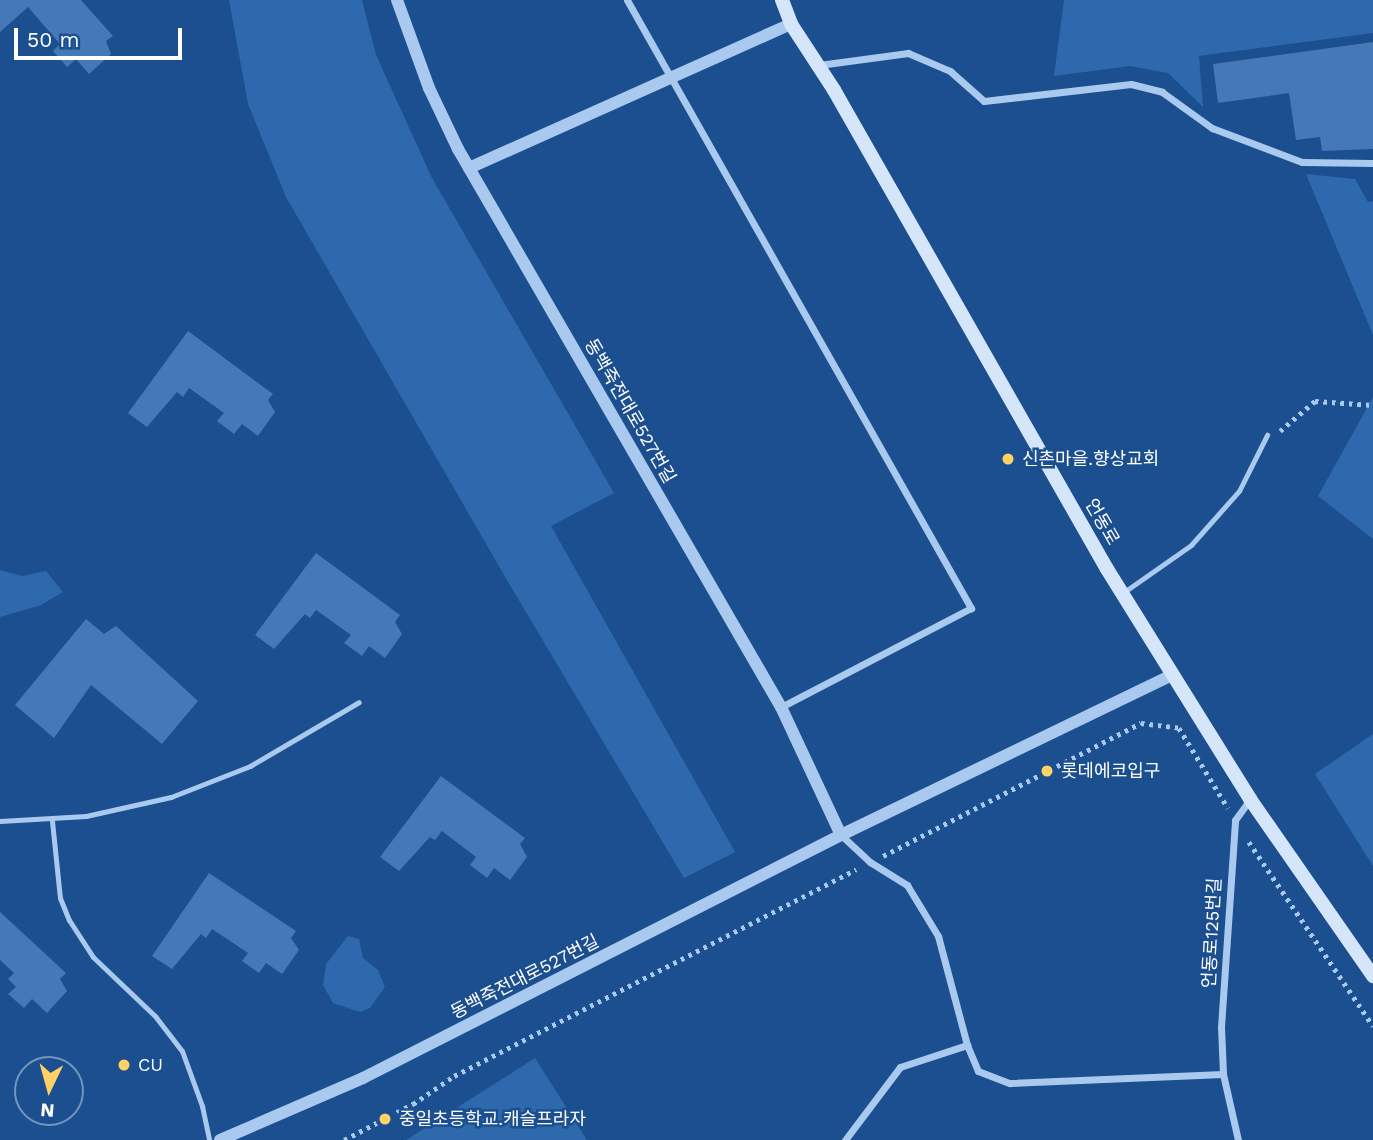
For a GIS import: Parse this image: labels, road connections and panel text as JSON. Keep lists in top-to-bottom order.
{
  "streets": {
    "main road": ["언동로"],
    "street": ["동백죽전대로527번길", "언동로125번길"]
  },
  "crossings": [
    ["동백죽전대로527번길", "언동로"]
  ],
  "places": [
    "신촌마을.향상교회",
    "롯데에코입구",
    "CU",
    "중일초등학교.캐슬프라자"
  ],
  "scale_bar": "50 m",
  "north": "bottom"
}
